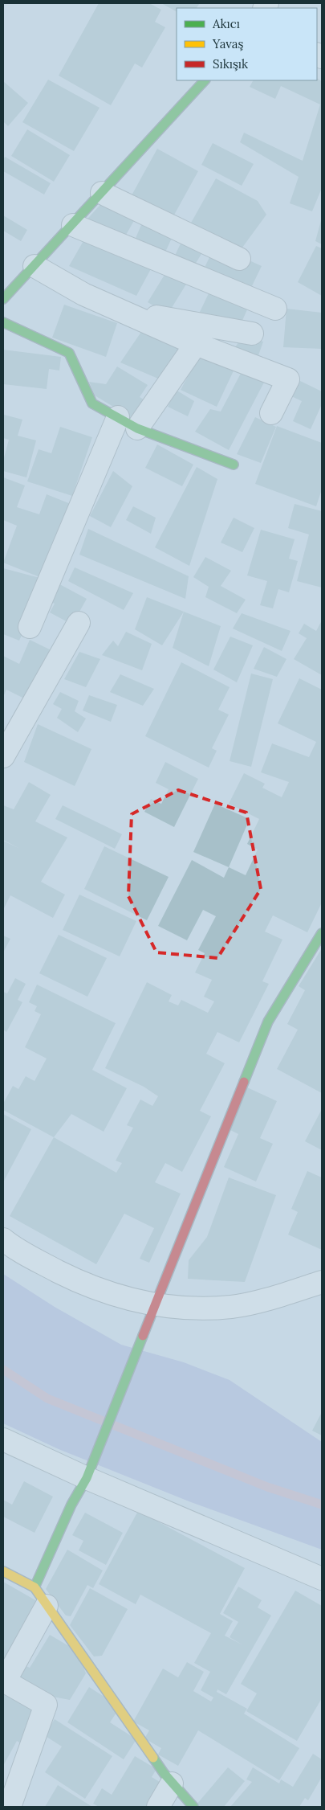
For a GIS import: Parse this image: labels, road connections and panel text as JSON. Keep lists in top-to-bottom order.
{
  "legend": ["Akıcı", "Yavaş", "Sıkışık"]
}
